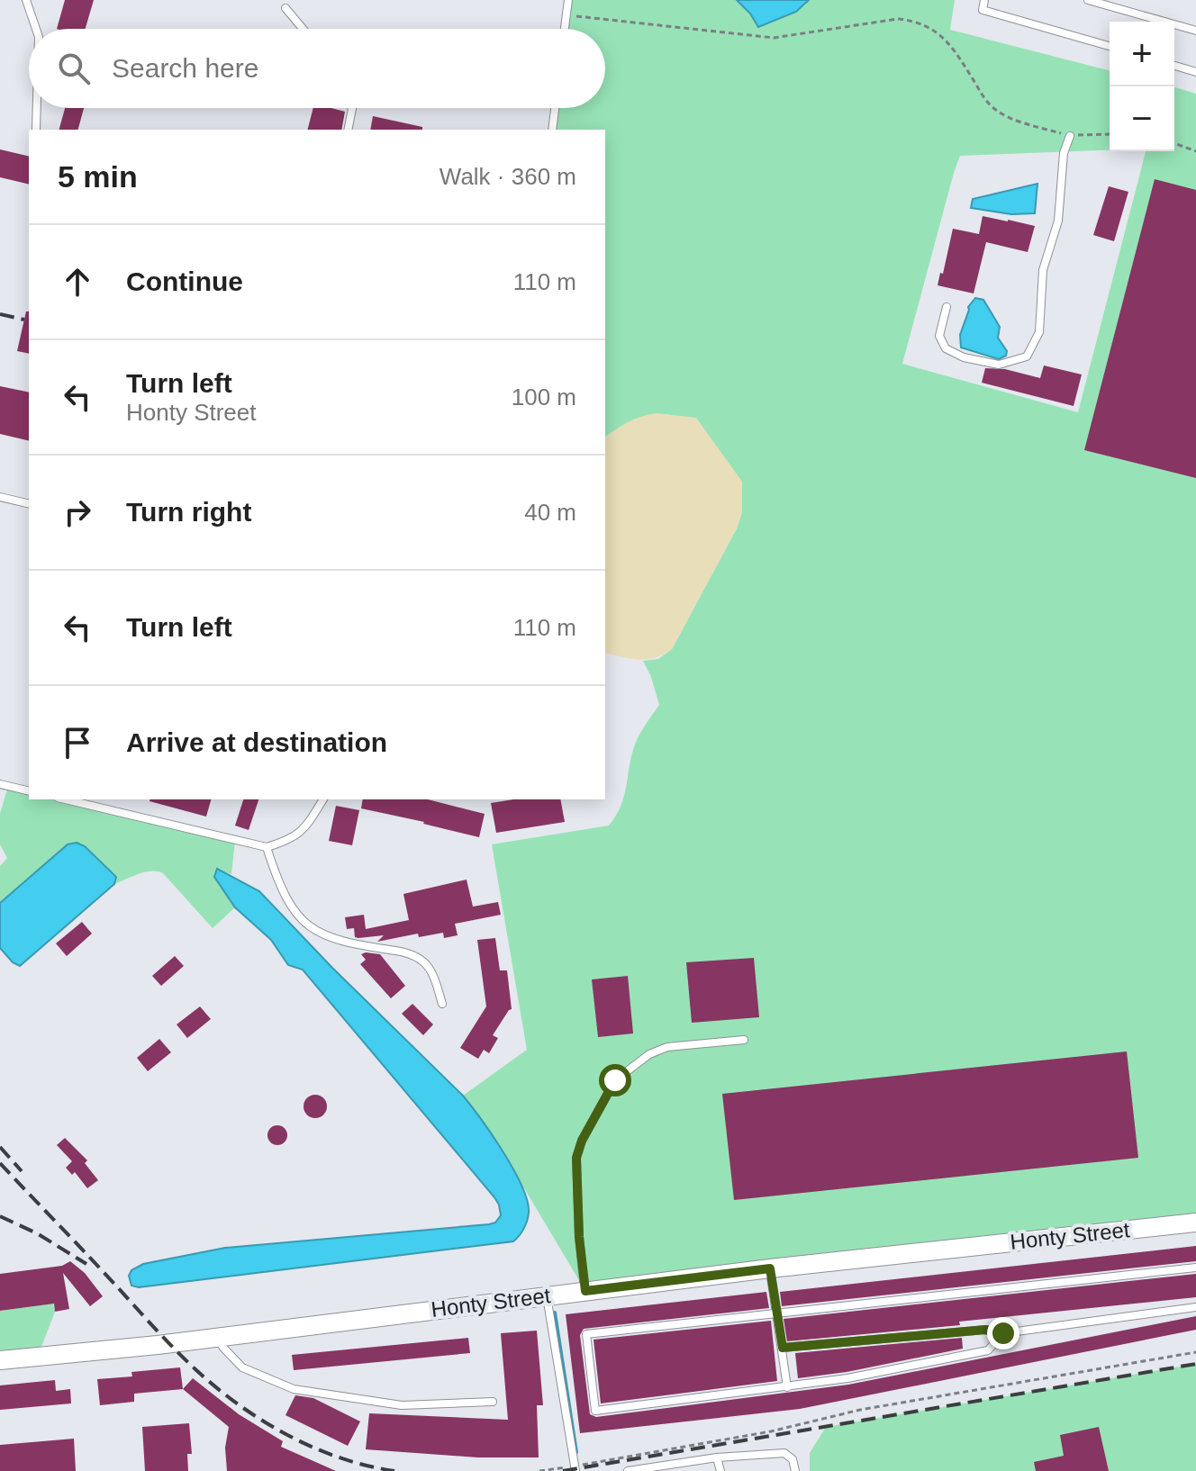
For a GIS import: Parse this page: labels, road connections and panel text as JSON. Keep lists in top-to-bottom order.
{
  "streets": {
    "street": ["Honty Street"]
  },
  "page": {
    "map_buttons": ["+", "−"],
    "search": "Search here",
    "heading": ["5 min", "Walk · 360 m"],
    "list": [
      ["Continue", "110 m"],
      ["Turn left", "Honty Street", "100 m"],
      ["Turn right", "40 m"],
      ["Turn left", "110 m"],
      "Arrive at destination"
    ]
  }
}
